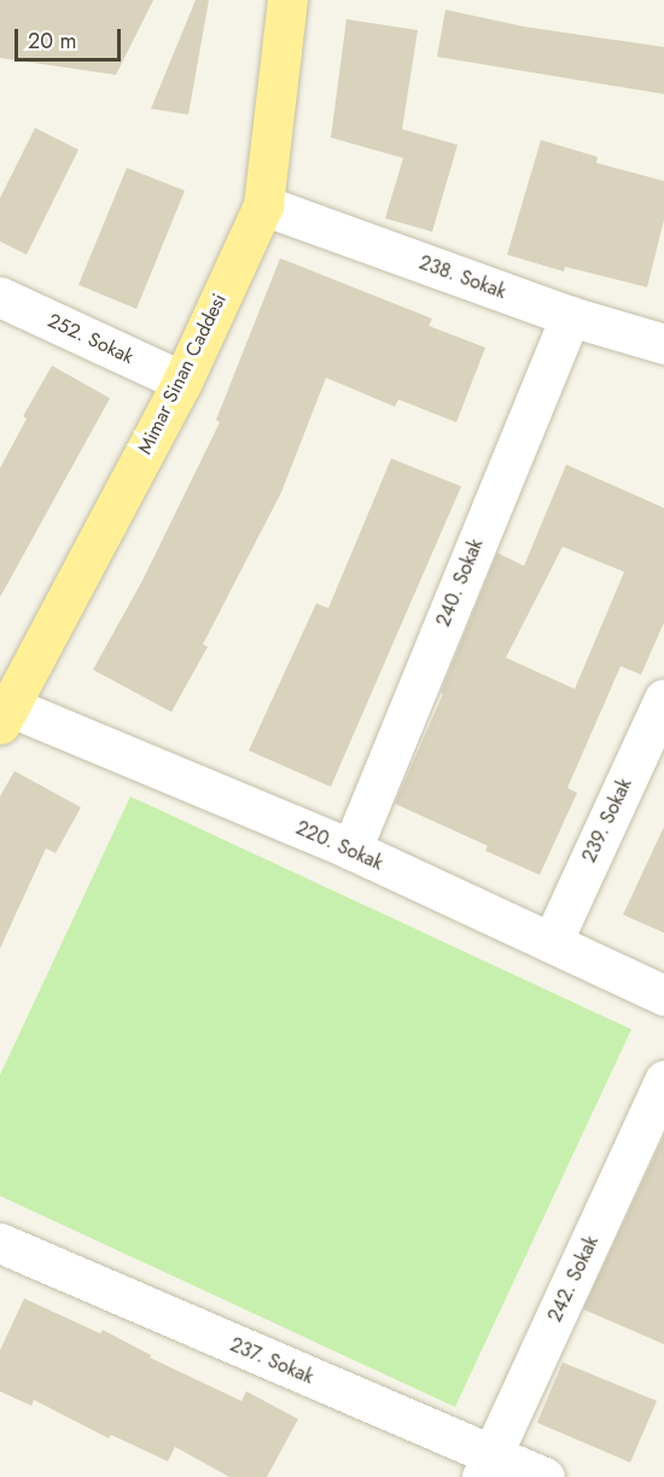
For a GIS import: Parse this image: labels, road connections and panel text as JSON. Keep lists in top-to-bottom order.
{
  "streets": {
    "main road": ["Mimar Sinan Caddesi"],
    "street": [
      "238. Sokak",
      "252. Sokak",
      "240. Sokak",
      "239. Sokak",
      "220. Sokak",
      "242. Sokak",
      "237. Sokak"
    ]
  },
  "crossings": [
    ["238. Sokak", "Mimar Sinan Caddesi"],
    ["238. Sokak", "240. Sokak"],
    ["252. Sokak", "Mimar Sinan Caddesi"],
    ["Mimar Sinan Caddesi", "220. Sokak"],
    ["240. Sokak", "220. Sokak"],
    ["239. Sokak", "220. Sokak"],
    ["242. Sokak", "237. Sokak"]
  ],
  "scale_bar": "20 m"
}
